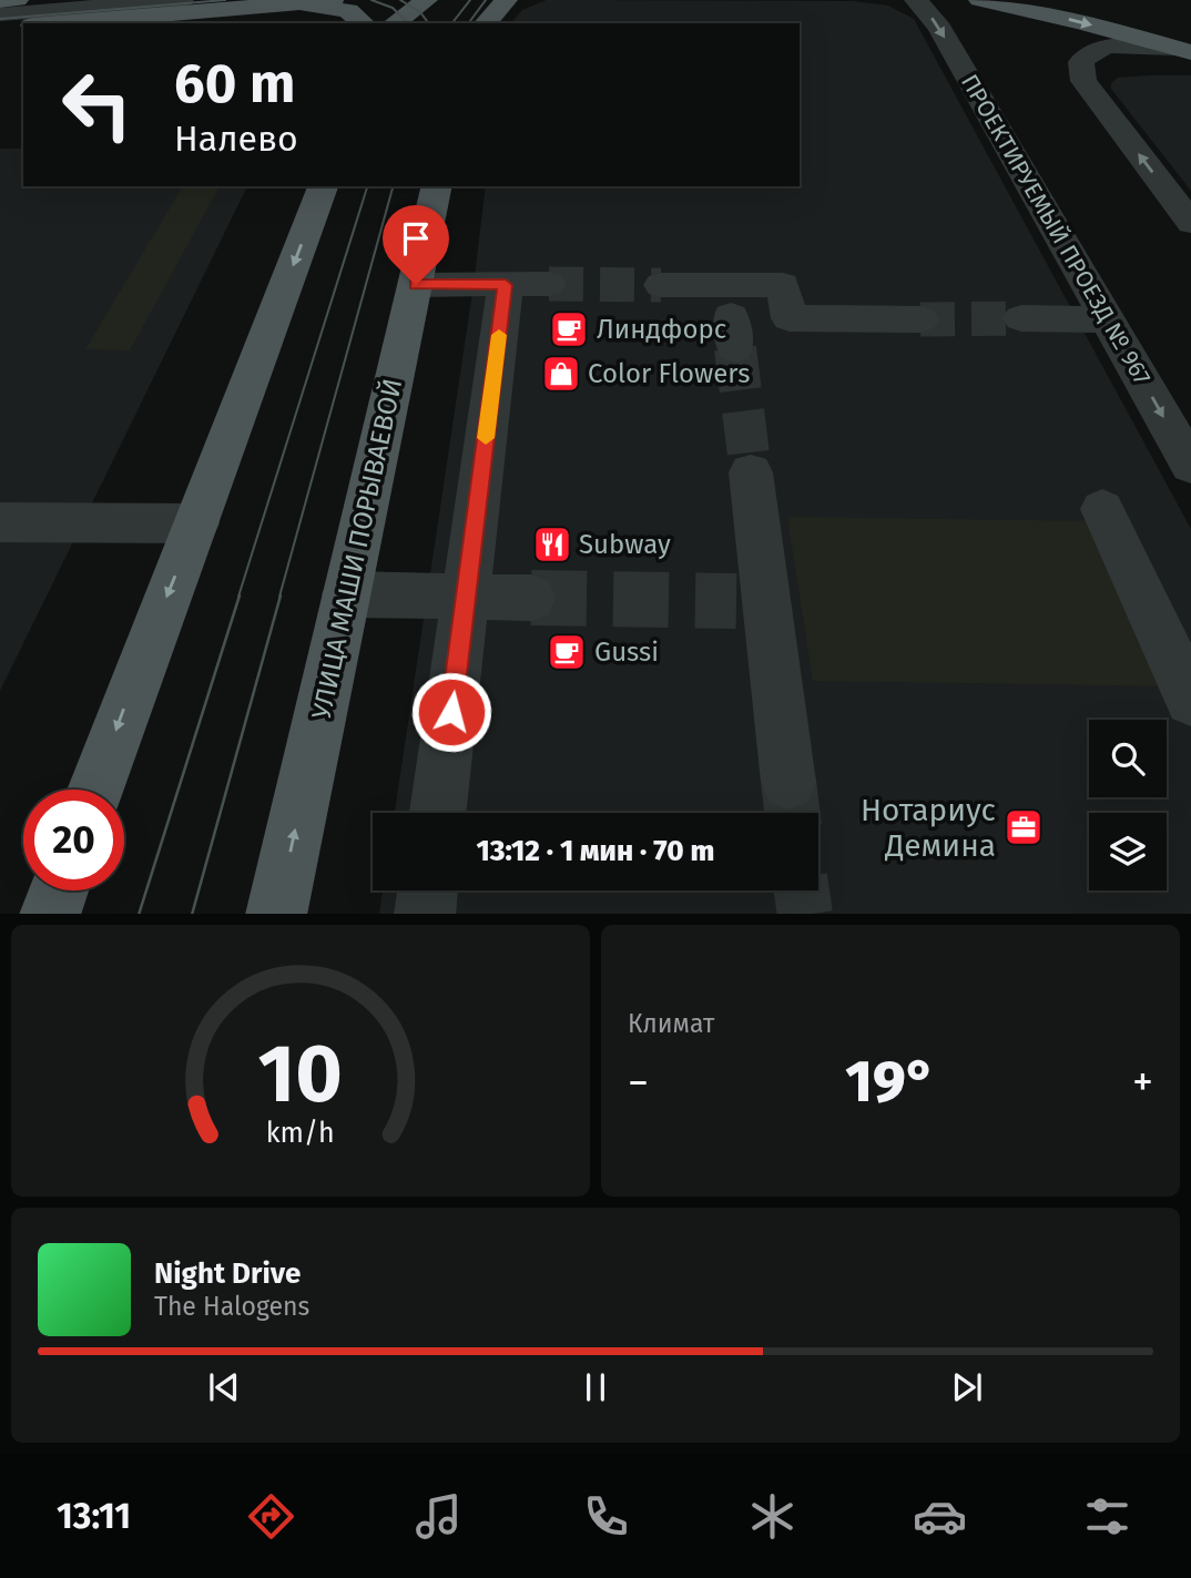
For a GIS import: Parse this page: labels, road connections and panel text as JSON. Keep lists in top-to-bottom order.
{
  "streets": {
    "main road": ["УЛИЦА МАШИ ПОРЫВАЕВОЙ"],
    "street": ["ПРОЕКТИРУЕМЫЙ ПРОЕЗД № 967"]
  },
  "one_way": ["ПРОЕКТИРУЕМЫЙ ПРОЕЗД № 967"],
  "places": {
    "cafe": ["Линдфорс", "Gussi"],
    "shop": ["Color Flowers"],
    "restaurant": ["Subway"],
    "office": ["Нотариус Демина"]
  },
  "page": {
    "turn": ["60 m", "Налево"],
    "limit": "20",
    "trip": "13:12 · 1 мин · 70 m",
    "tile": "Климат",
    "heat": ["−", "19°", "+"],
    "song": ["Night Drive", "The Halogens"],
    "tabs": "13:11",
    "gauge": ["10", "km/h"]
  }
}
